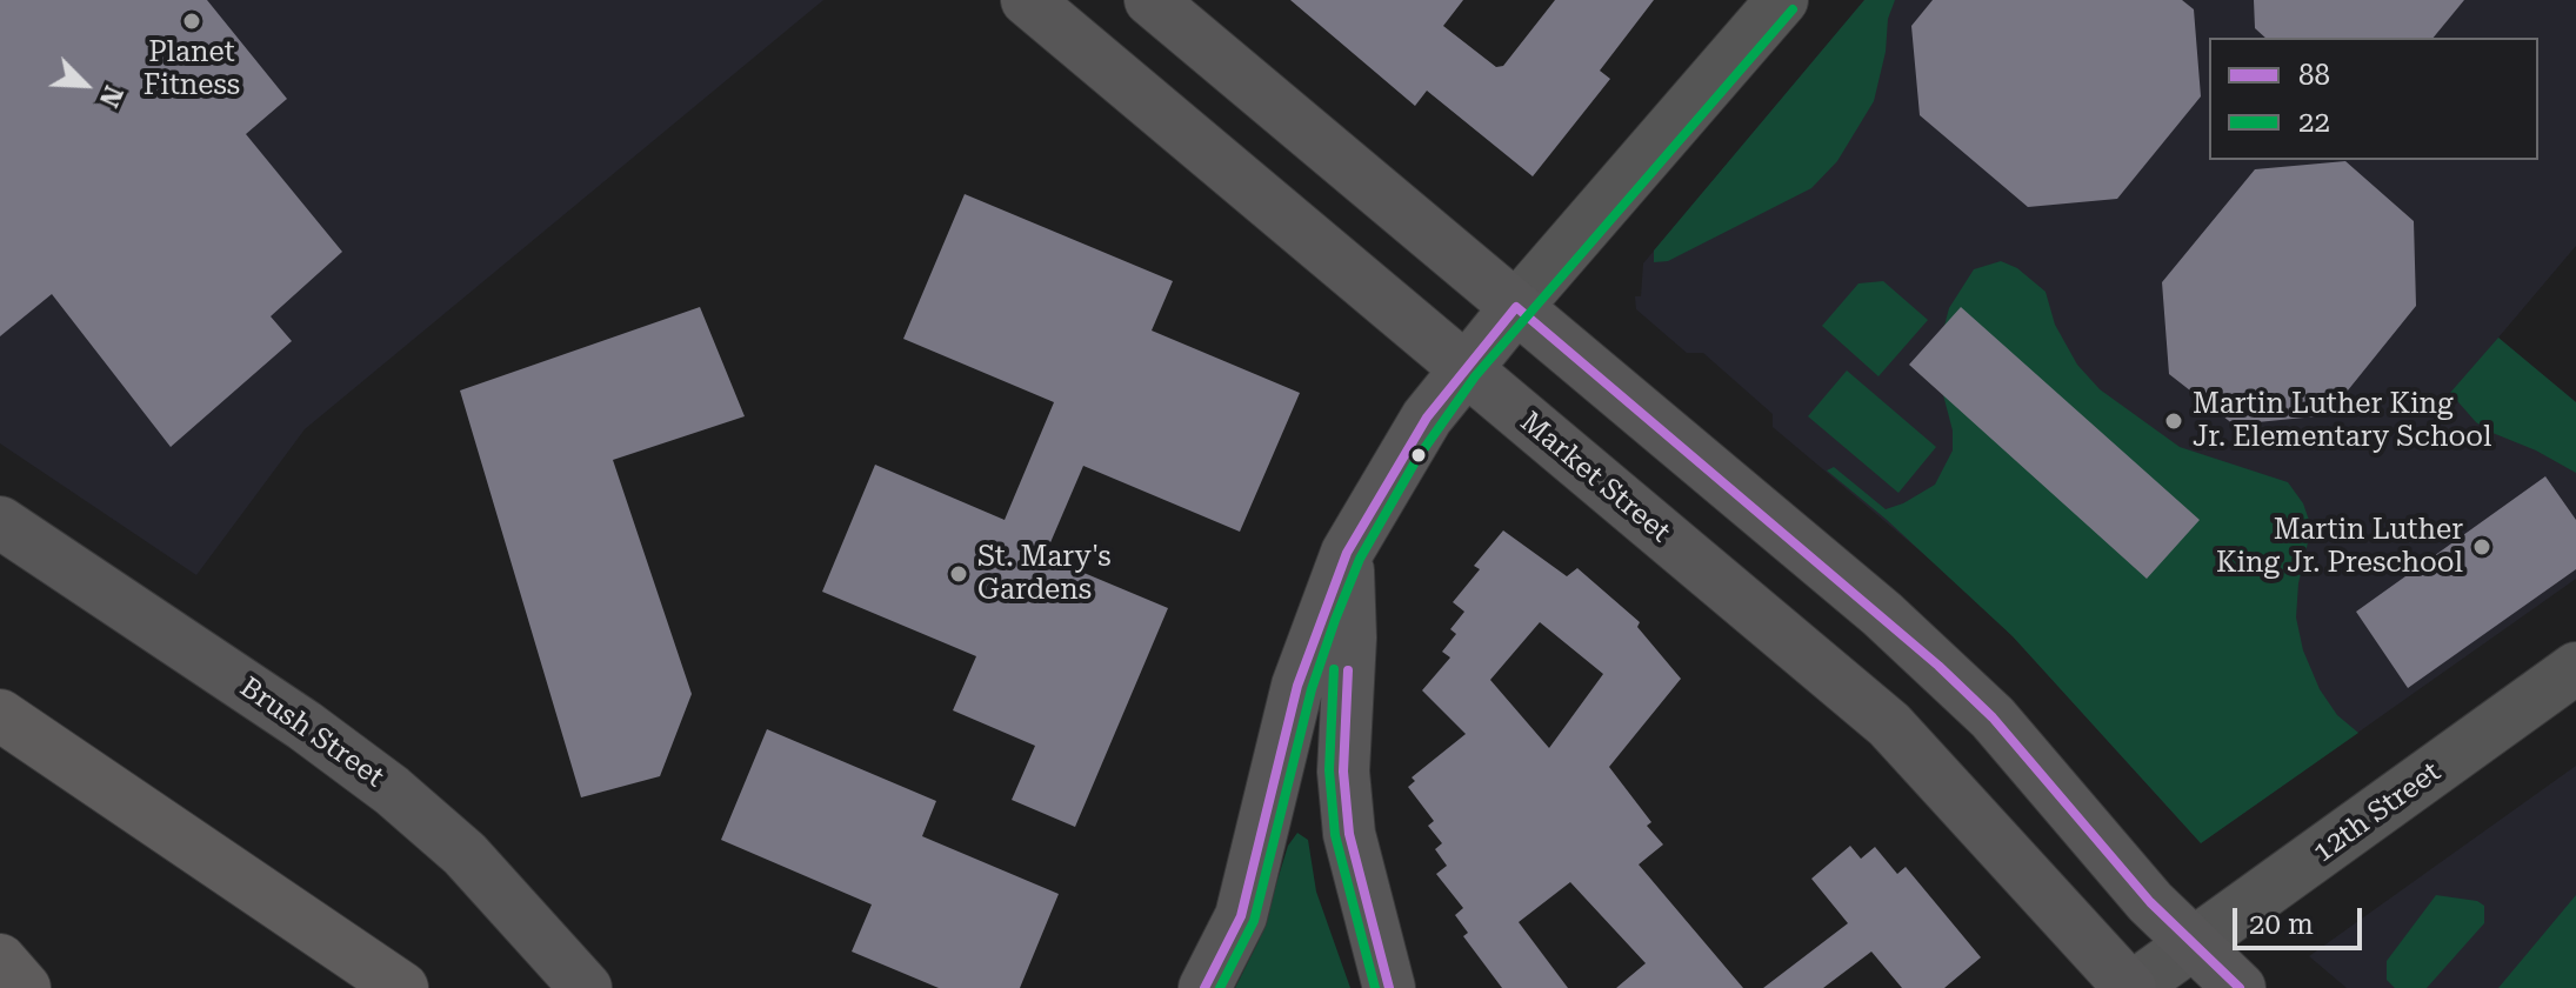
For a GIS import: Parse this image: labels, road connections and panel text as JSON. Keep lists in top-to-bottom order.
{
  "streets": {
    "main road": ["Market Street", "Brush Street"],
    "street": ["12th Street"]
  },
  "crossings": [
    ["Market Street", "12th Street"]
  ],
  "places": [
    "Planet Fitness",
    "Martin Luther King Jr. Elementary School",
    "Martin Luther King Jr. Preschool",
    "St. Mary's Gardens"
  ],
  "lines": ["transit line 22", "transit line 88"],
  "legend": ["88", "22"],
  "scale_bar": "20 m",
  "north": "bottom right"
}
